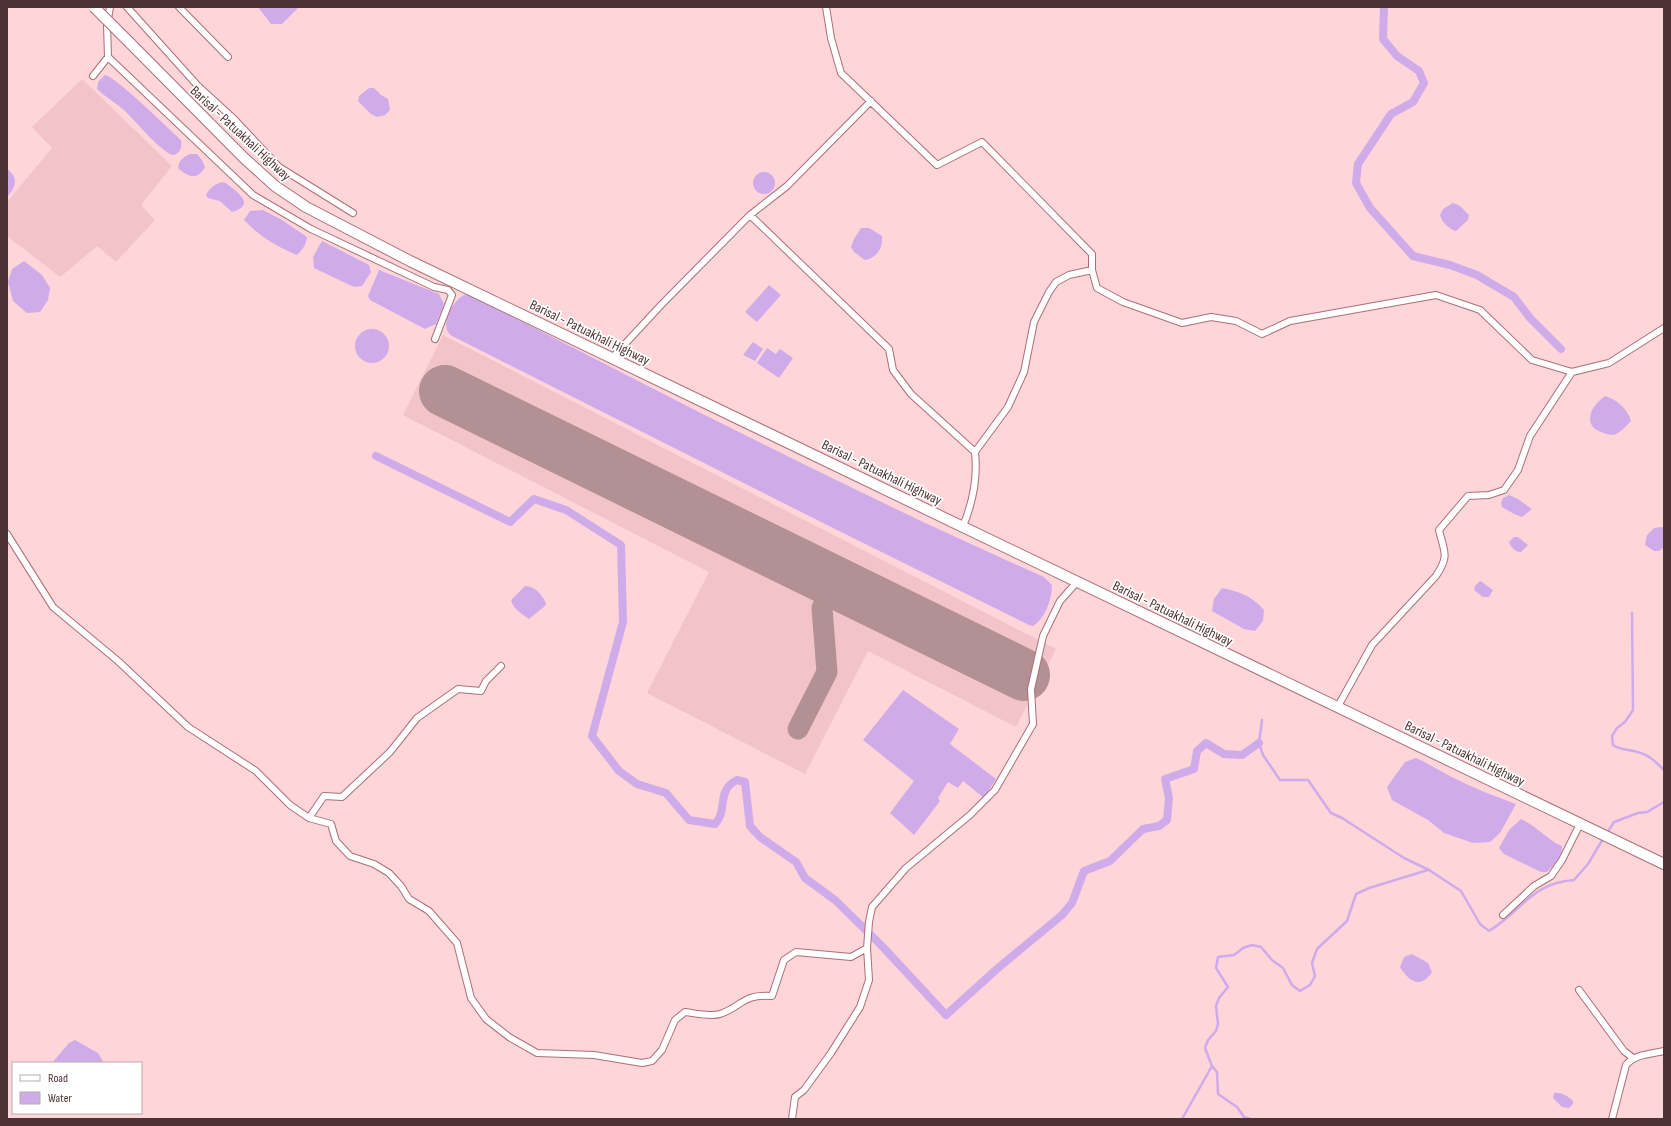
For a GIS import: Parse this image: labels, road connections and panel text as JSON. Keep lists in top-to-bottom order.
{
  "streets": {
    "highway": ["Barisal - Patuakhali Highway"]
  },
  "legend": ["Road", "Water"]
}
